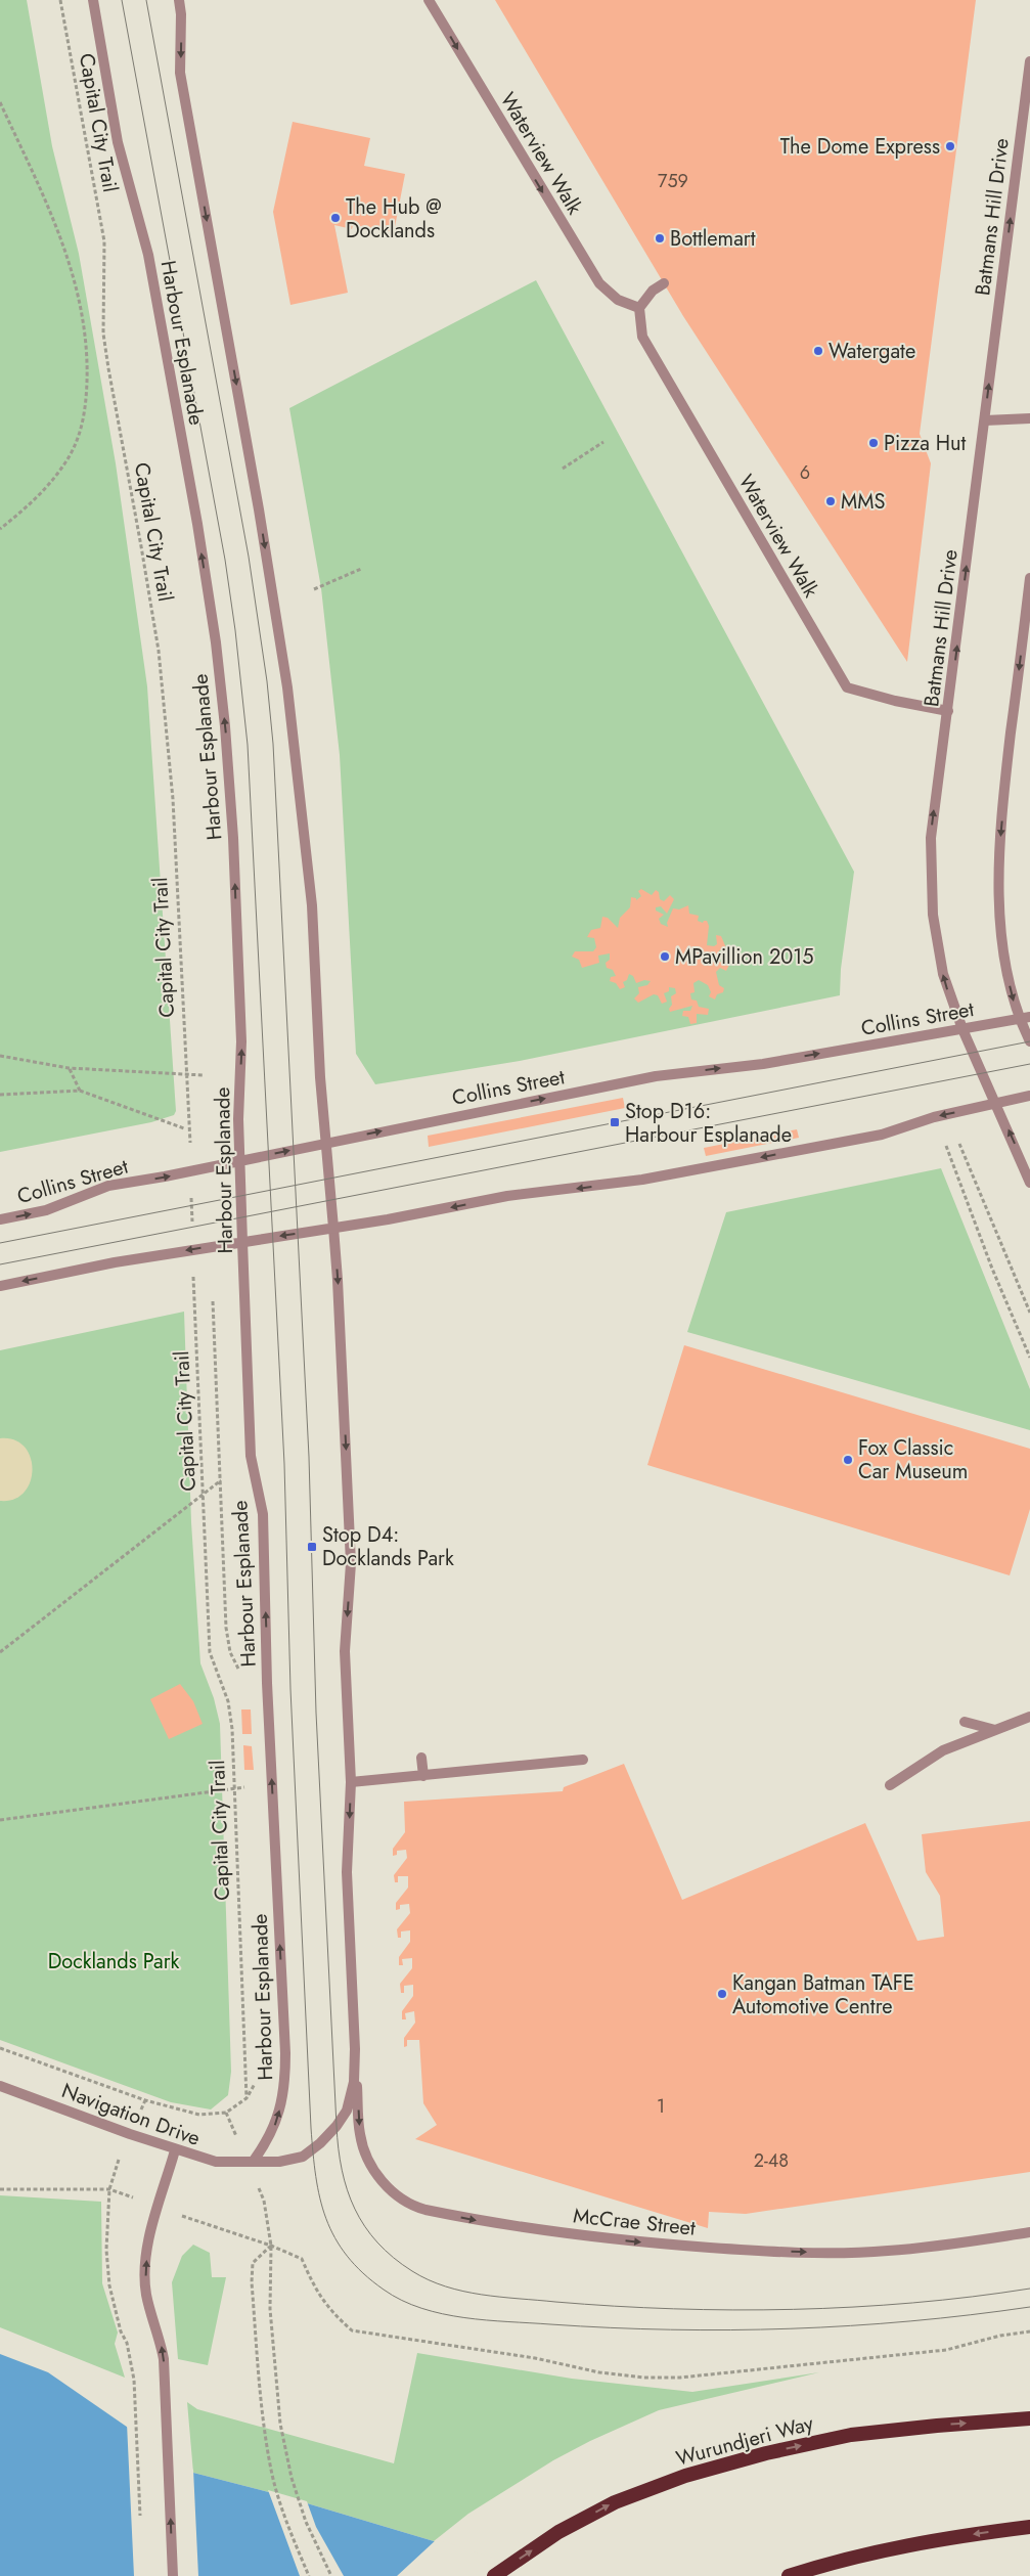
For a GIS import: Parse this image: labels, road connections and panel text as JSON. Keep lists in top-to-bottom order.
{
  "streets": {
    "highway": ["Wurundjeri Way"],
    "street": [
      "Waterview Walk",
      "Batmans Hill Drive",
      "Harbour Esplanade",
      "Collins Street",
      "Navigation Drive",
      "McCrae Street"
    ],
    "path": ["Capital City Trail"]
  },
  "crossings": [
    ["Waterview Walk", "Batmans Hill Drive"],
    ["Batmans Hill Drive", "Collins Street"],
    ["Harbour Esplanade", "Collins Street"],
    ["Harbour Esplanade", "Navigation Drive"]
  ],
  "one_way": ["Waterview Walk", "McCrae Street"],
  "parks": ["Docklands Park"],
  "places": {
    "other": [
      "The Dome Express",
      "The Hub @ Docklands",
      "Bottlemart",
      "Watergate",
      "Pizza Hut",
      "MMS",
      "MPavillion 2015",
      "Fox Classic Car Museum",
      "Kangan Batman TAFE Automotive Centre"
    ],
    "transit": ["Stop D16: Harbour Esplanade", "Stop D4: Docklands Park"]
  },
  "house_numbers": [
    "759",
    "6",
    "1",
    "2-48"
  ]
}
